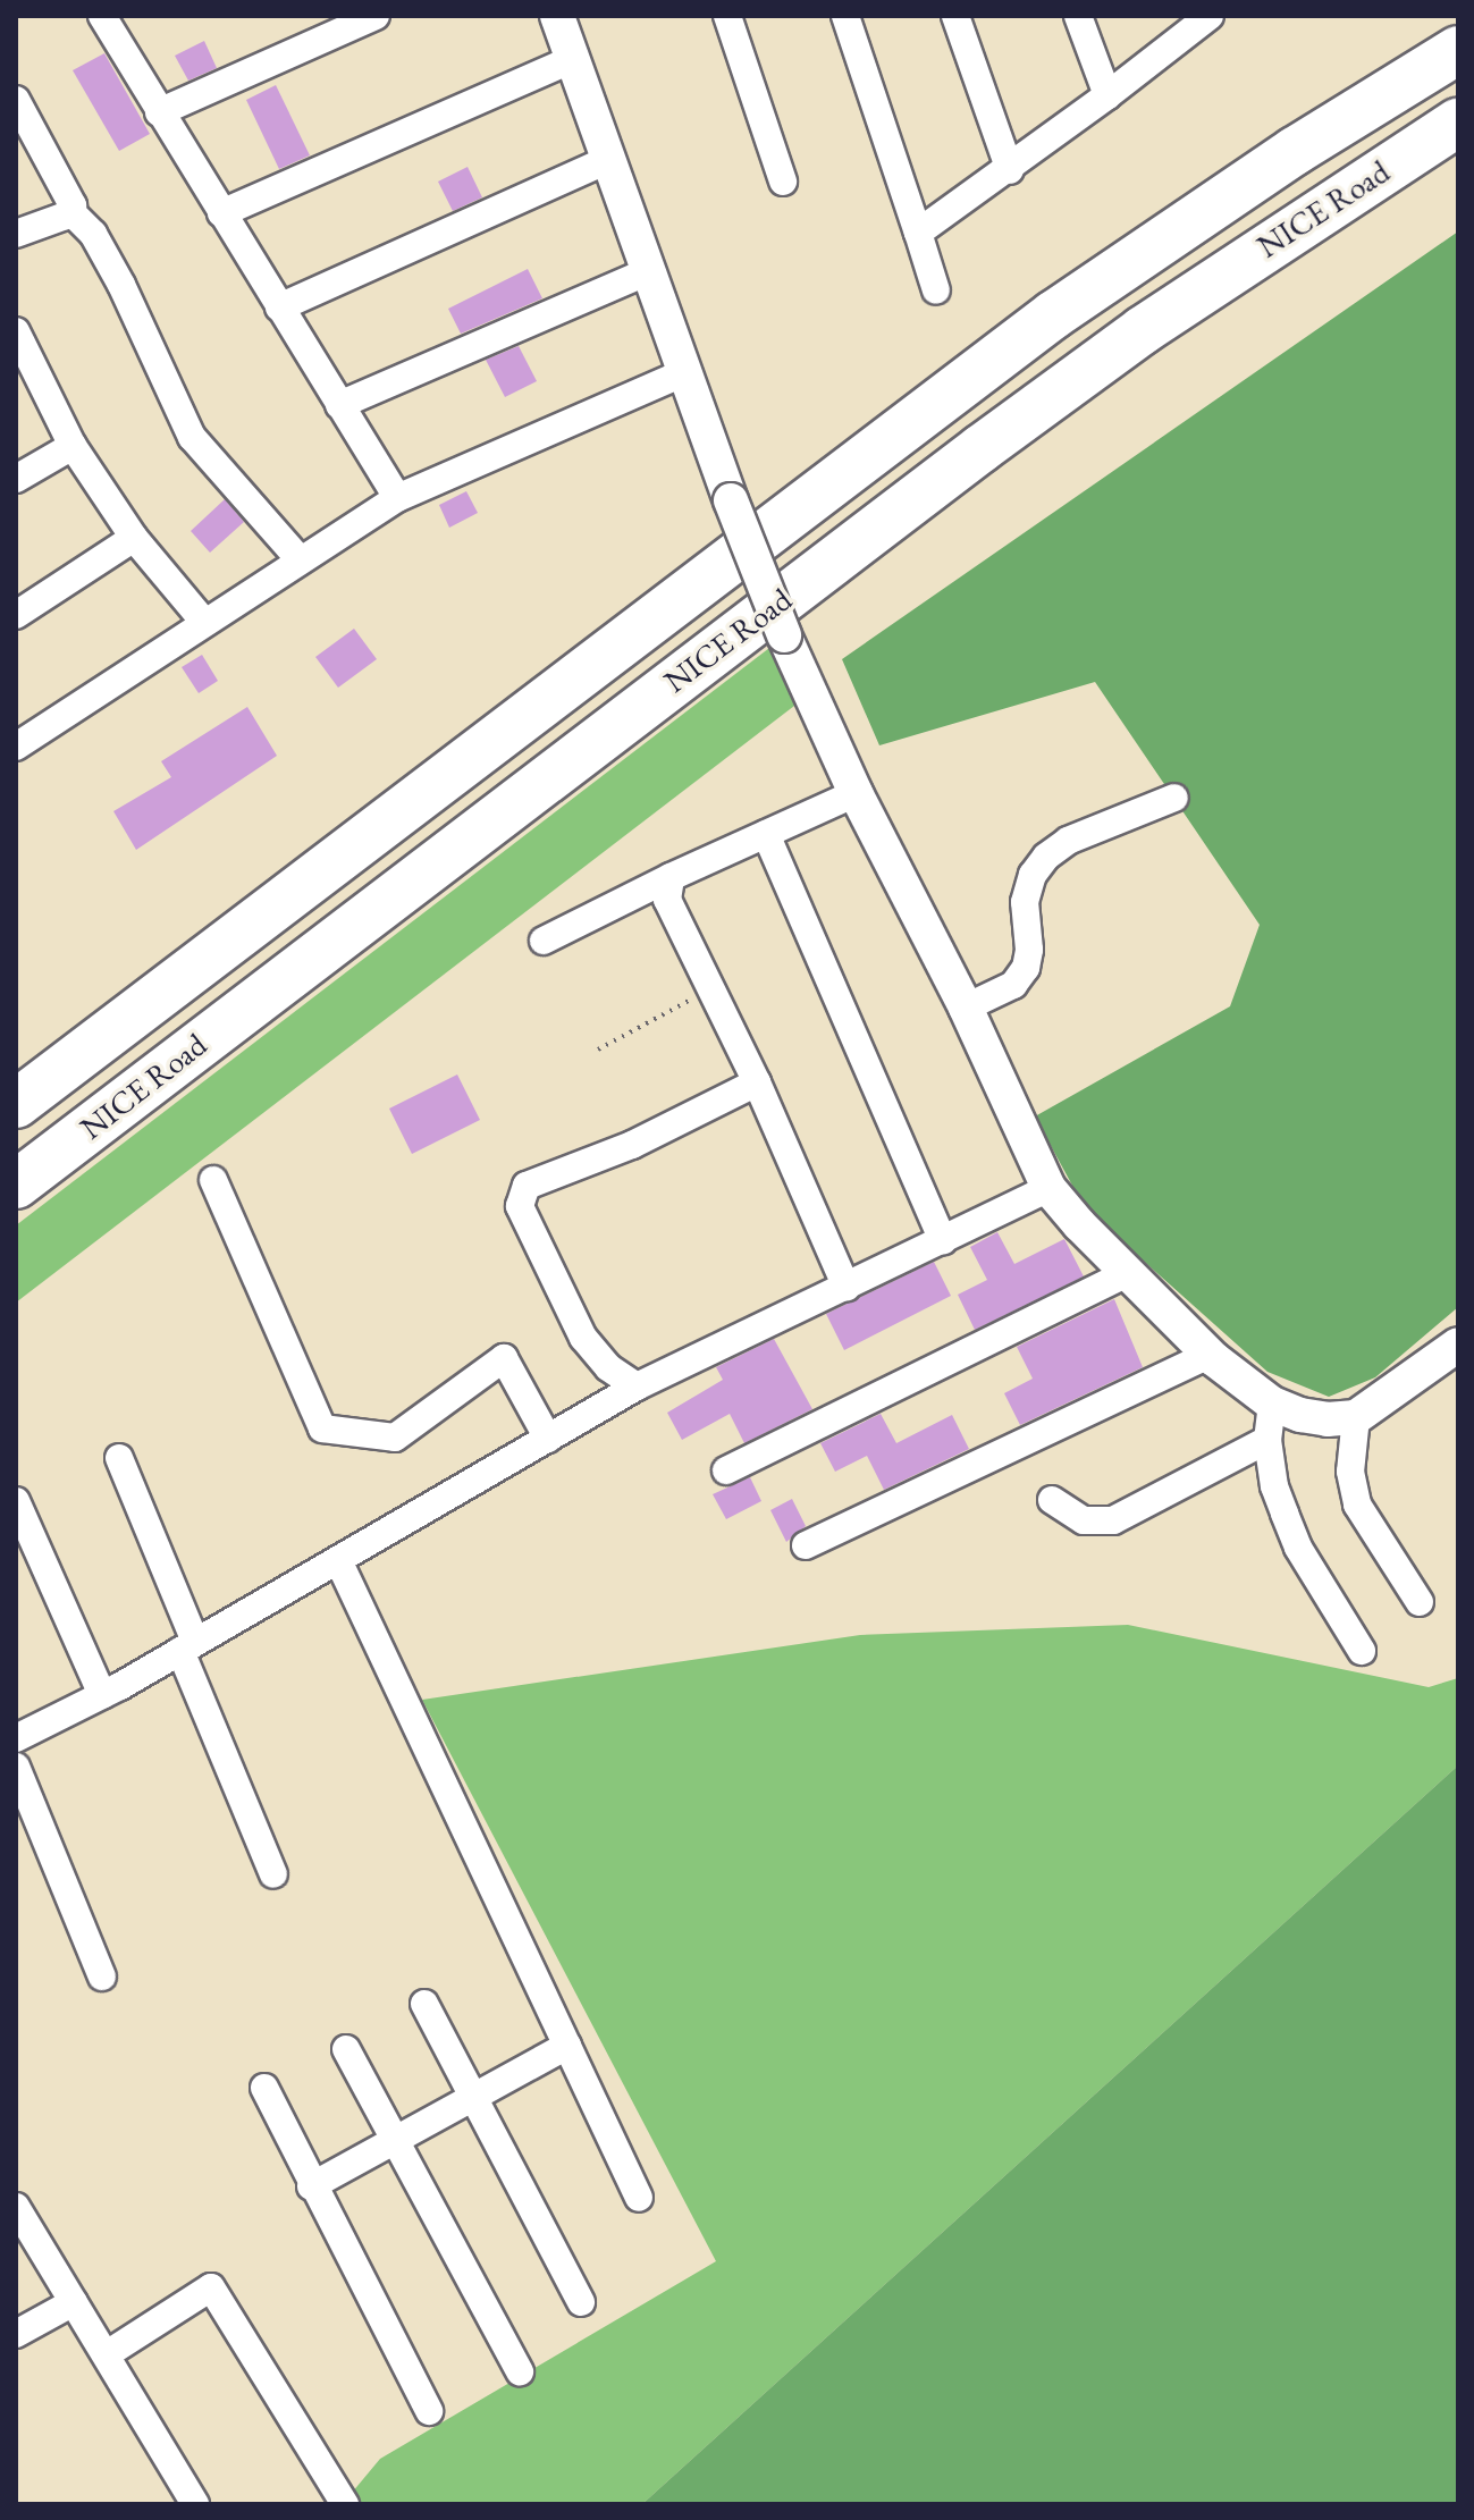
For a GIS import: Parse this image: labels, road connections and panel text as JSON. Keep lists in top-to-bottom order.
{
  "streets": {
    "highway": ["NICE Road"]
  }
}
